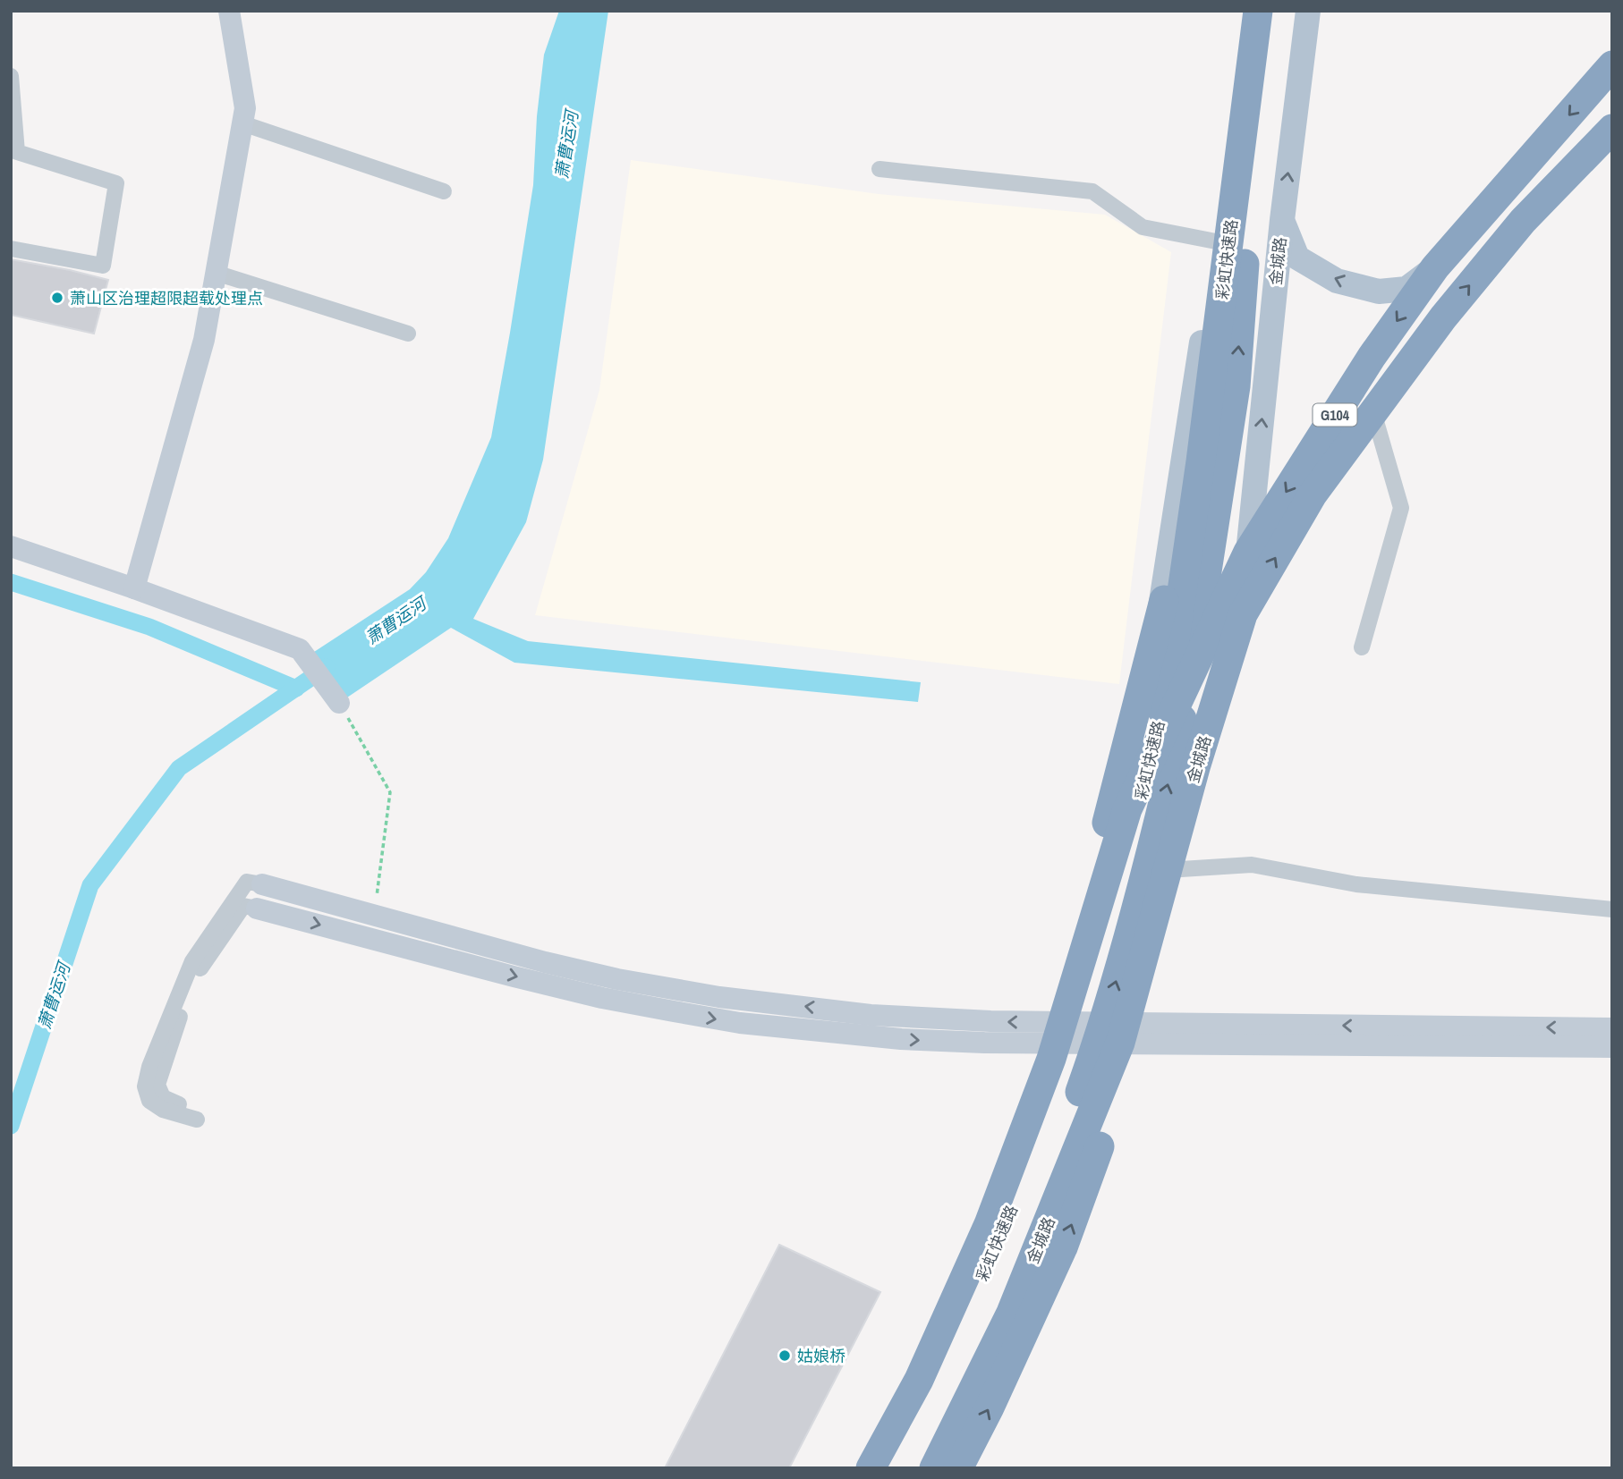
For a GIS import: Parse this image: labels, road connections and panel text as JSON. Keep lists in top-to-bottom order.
{
  "streets": {
    "highway": ["彩虹快速路", "金城路", "G104"]
  },
  "crossings": [
    ["金城路", "G104"]
  ],
  "water": ["萧曹运河"],
  "places": ["萧山区治理超限超载处理点", "姑娘桥"]
}
